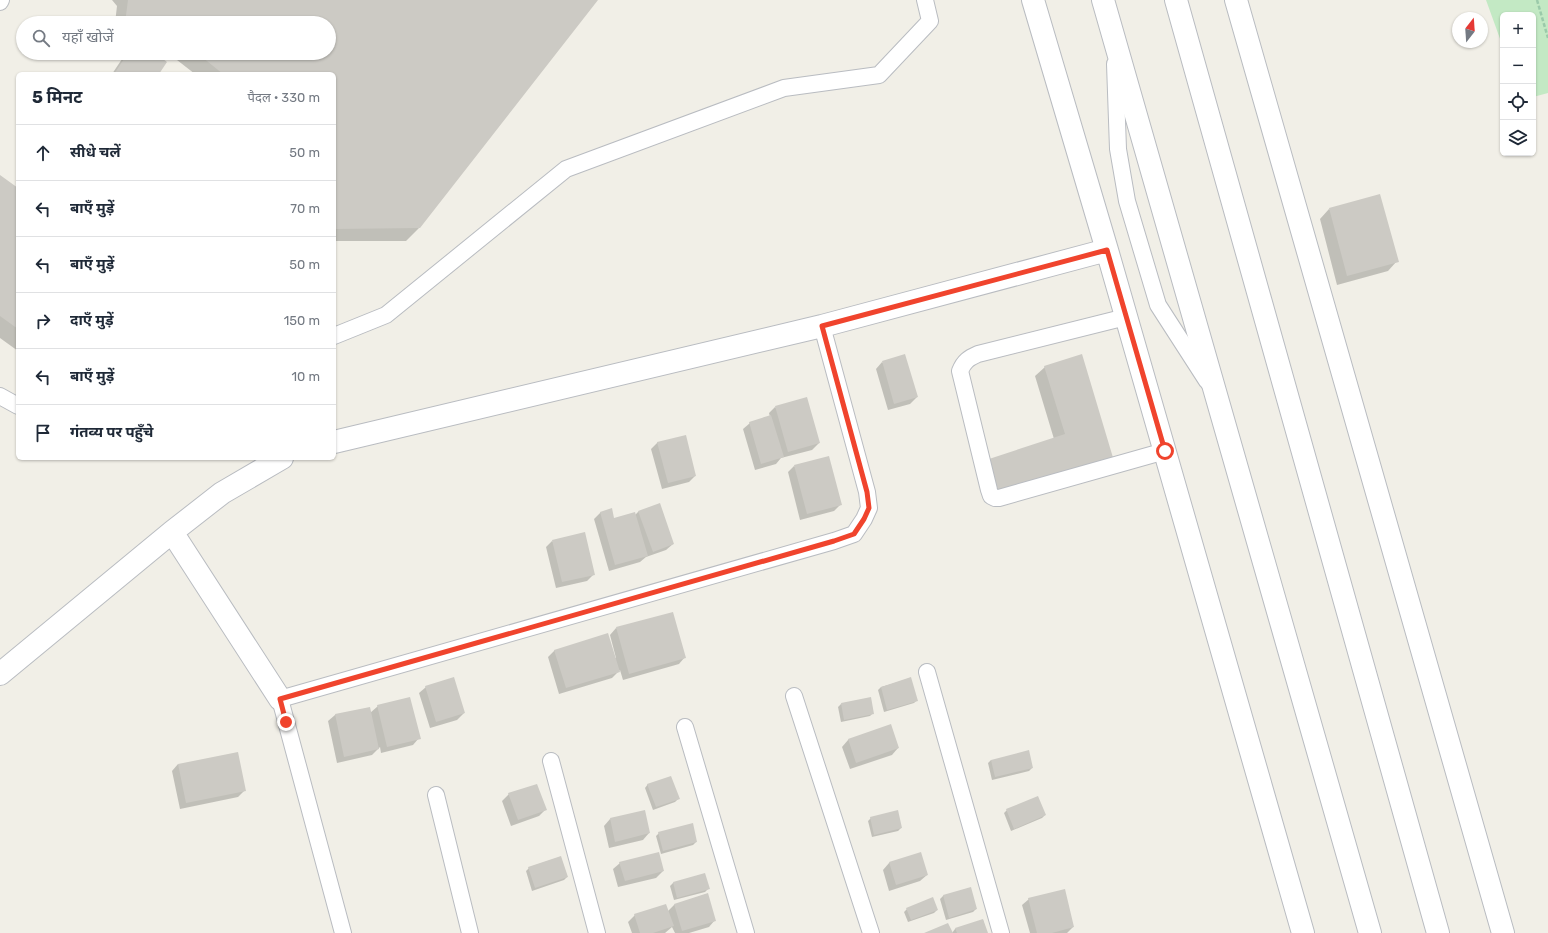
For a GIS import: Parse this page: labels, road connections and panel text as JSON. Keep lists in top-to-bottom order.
{
  "north": "top",
  "page": {
    "map_buttons": ["+", "−"],
    "search": "यहाँ खोजें",
    "heading": ["5 मिनट", "पैदल · 330 m"],
    "list": [
      ["सीधे चलें", "50 m"],
      ["बाएँ मुड़ें", "70 m"],
      ["बाएँ मुड़ें", "50 m"],
      ["दाएँ मुड़ें", "150 m"],
      ["बाएँ मुड़ें", "10 m"],
      "गंतव्य पर पहुँचे"
    ]
  }
}
